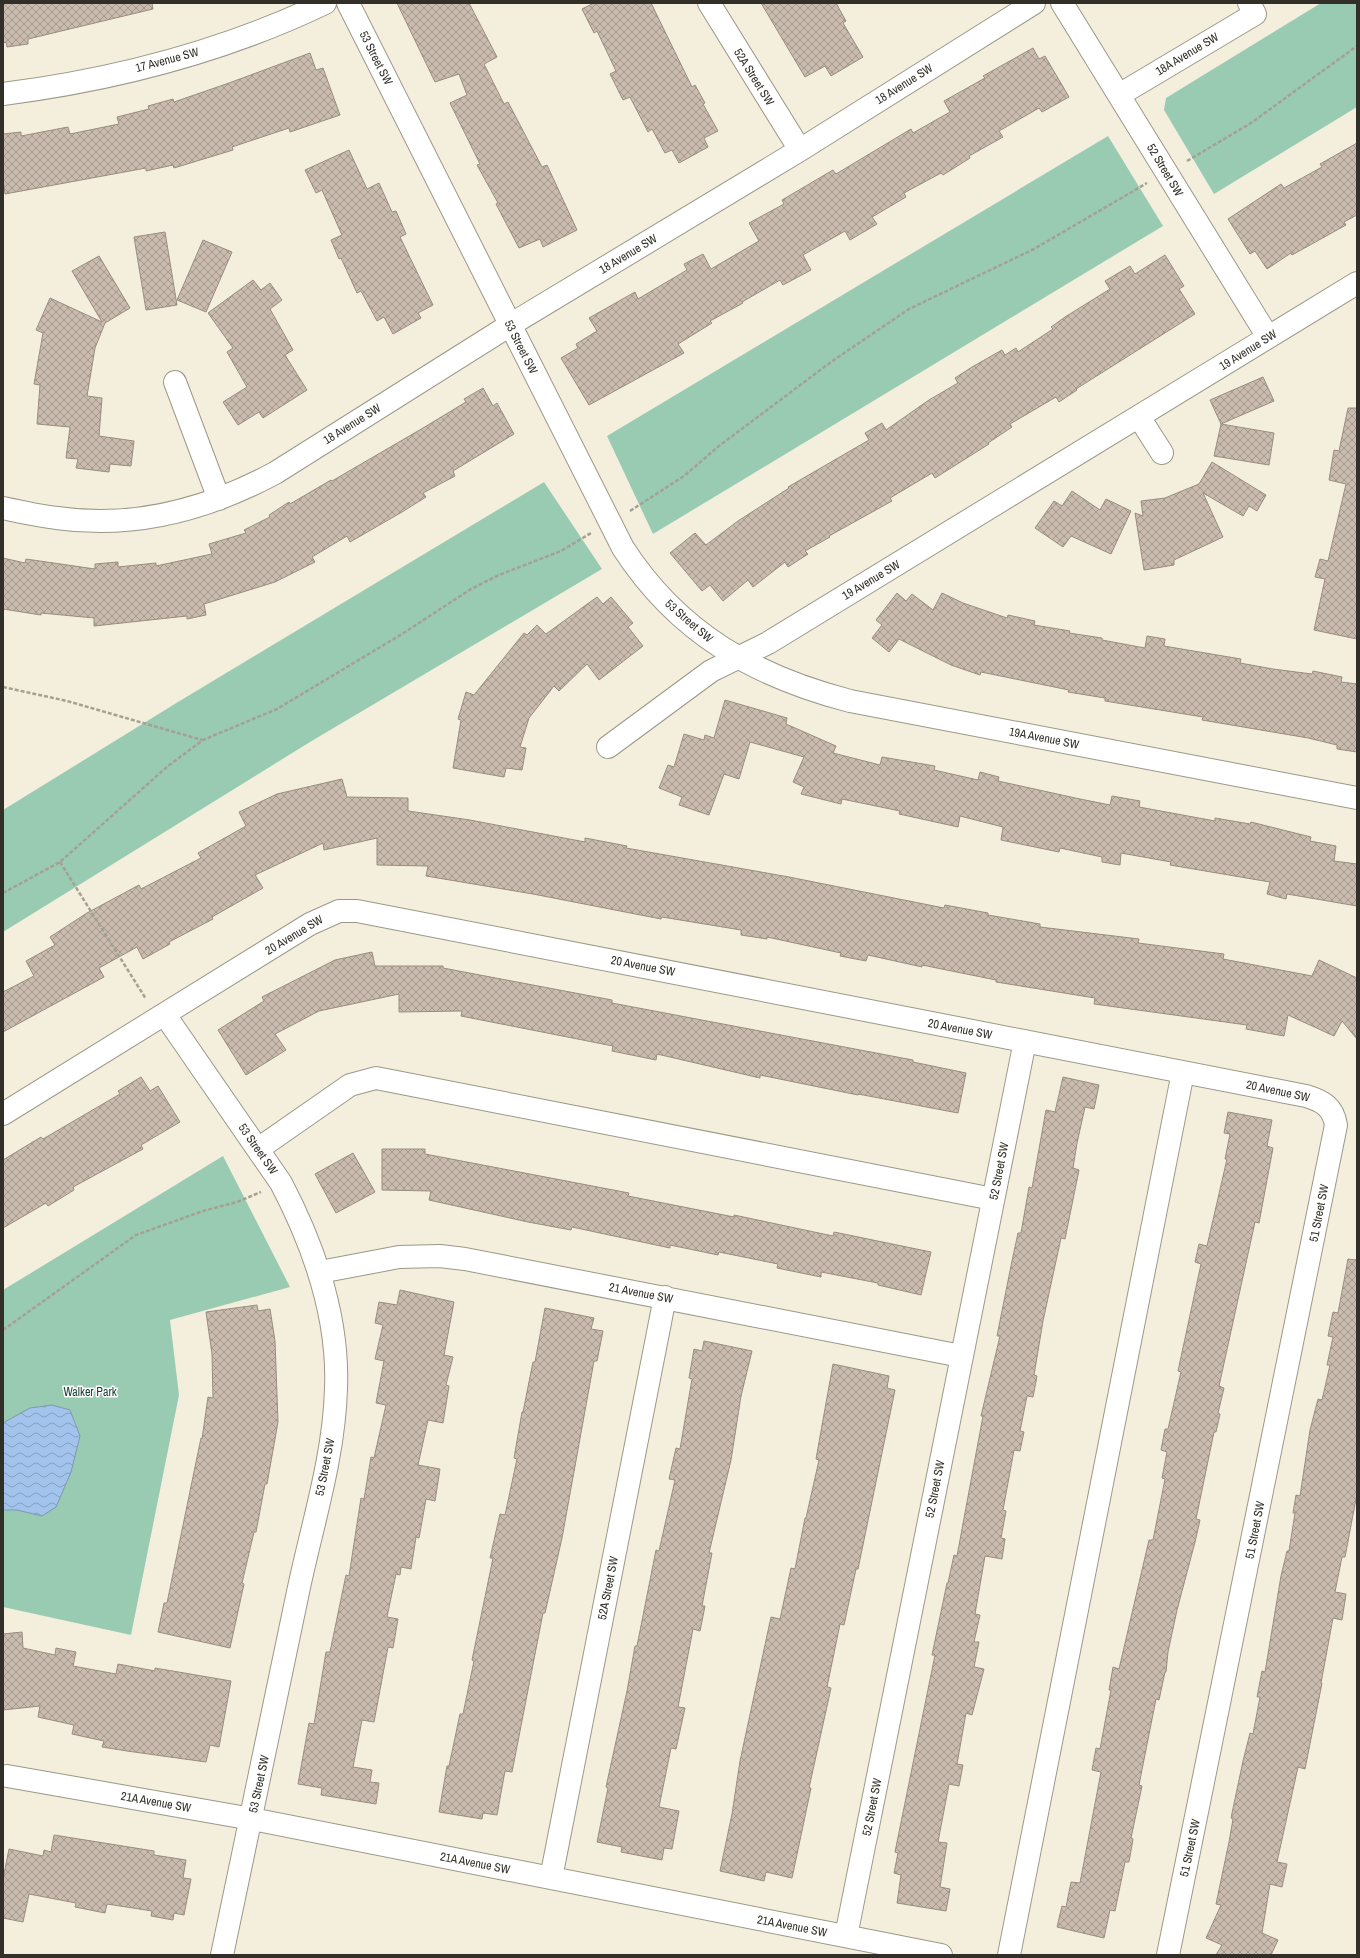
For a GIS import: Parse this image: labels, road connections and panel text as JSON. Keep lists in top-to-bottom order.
{
  "streets": {
    "street": [
      "18A Avenue SW",
      "53 Street SW",
      "17 Avenue SW",
      "52A Street SW",
      "18 Avenue SW",
      "52 Street SW",
      "19 Avenue SW",
      "19A Avenue SW",
      "20 Avenue SW",
      "51 Street SW",
      "21 Avenue SW",
      "21A Avenue SW"
    ]
  },
  "crossings": [
    ["18A Avenue SW", "52 Street SW"],
    ["53 Street SW", "18 Avenue SW"],
    ["53 Street SW", "19 Avenue SW"],
    ["53 Street SW", "19A Avenue SW"],
    ["53 Street SW", "20 Avenue SW"],
    ["53 Street SW", "21 Avenue SW"],
    ["53 Street SW", "21A Avenue SW"],
    ["52A Street SW", "18 Avenue SW"],
    ["52A Street SW", "21 Avenue SW"],
    ["52A Street SW", "21A Avenue SW"],
    ["52 Street SW", "19 Avenue SW"],
    ["52 Street SW", "20 Avenue SW"],
    ["52 Street SW", "21 Avenue SW"],
    ["52 Street SW", "21A Avenue SW"],
    ["19 Avenue SW", "19A Avenue SW"],
    ["20 Avenue SW", "51 Street SW"]
  ],
  "parks": ["Walker Park"]
}
